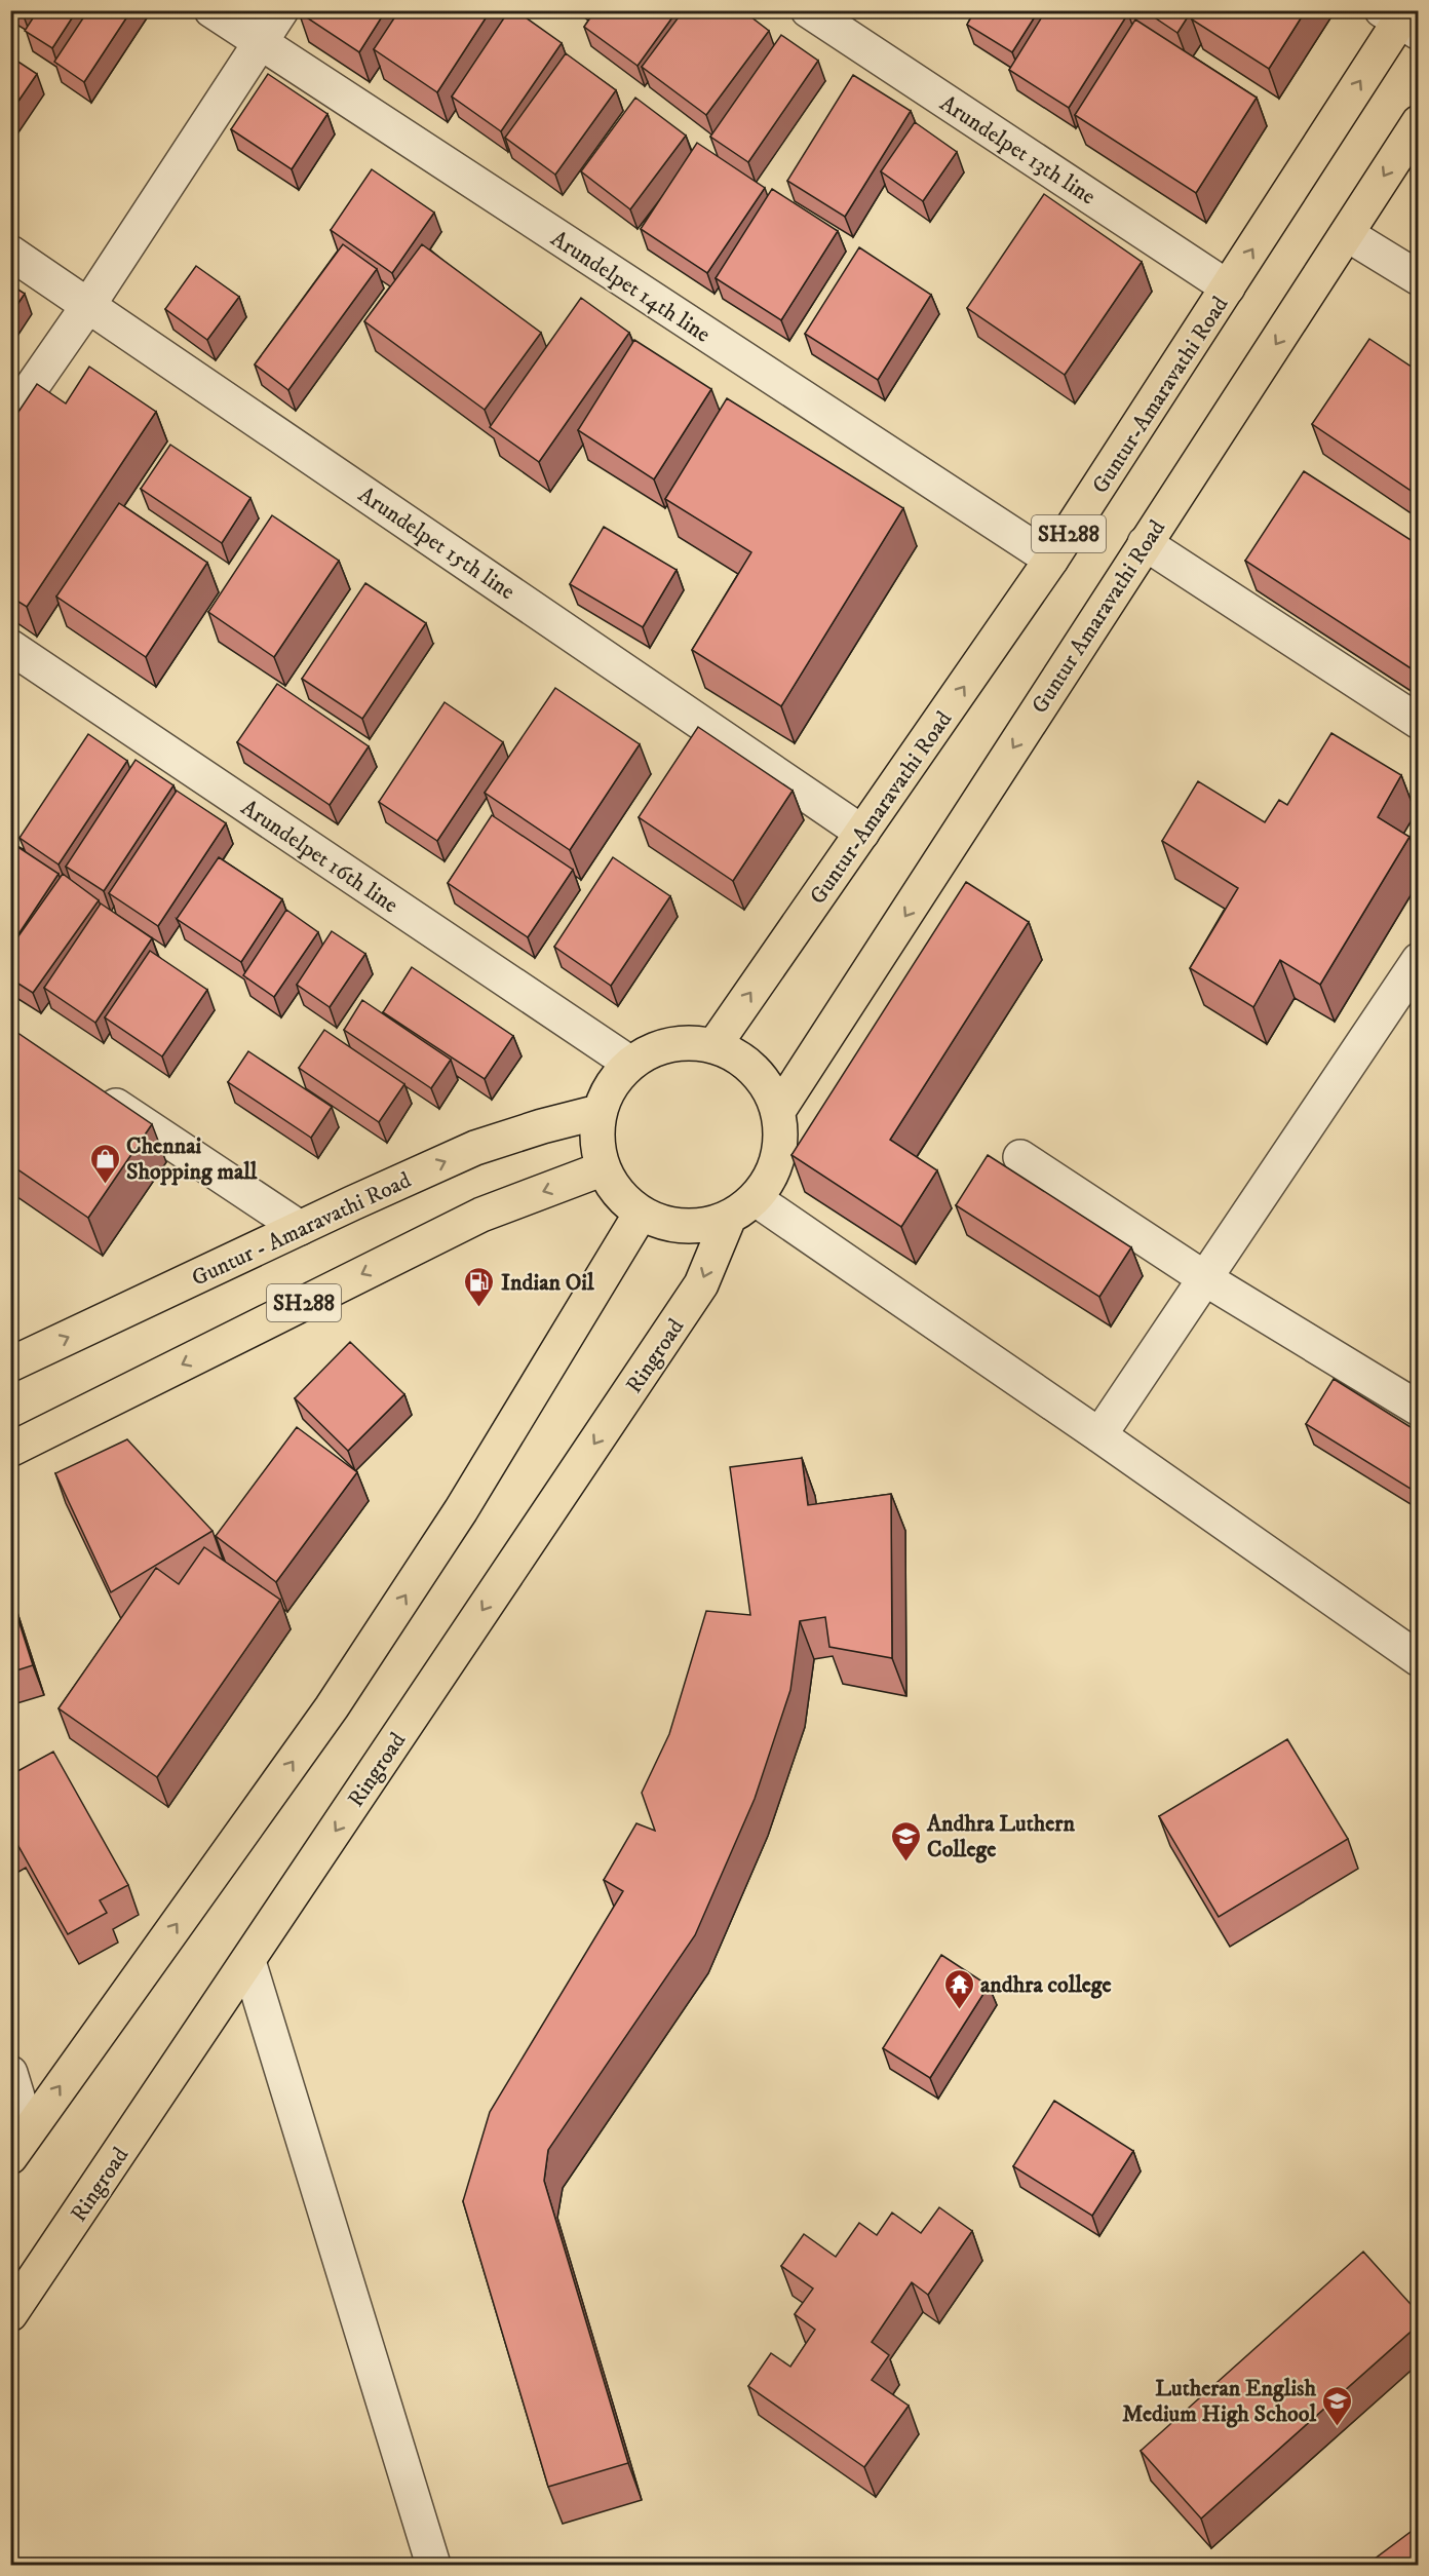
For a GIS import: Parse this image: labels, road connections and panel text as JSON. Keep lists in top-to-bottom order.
{
  "streets": {
    "main road": [
      "Guntur-Amaravathi Road",
      "SH288",
      "Guntur Amaravathi Road",
      "Guntur - Amaravathi Road",
      "Ringroad"
    ],
    "street": [
      "Arundelpet 13th line",
      "Arundelpet 14th line",
      "Arundelpet 15th line",
      "Arundelpet 16th line"
    ]
  },
  "crossings": [
    ["Arundelpet 13th line", "Guntur-Amaravathi Road"],
    ["Arundelpet 14th line", "Guntur-Amaravathi Road"],
    ["Guntur-Amaravathi Road", "SH288"],
    ["Guntur-Amaravathi Road", "Arundelpet 15th line"],
    ["Guntur-Amaravathi Road", "Guntur Amaravathi Road"],
    ["Guntur-Amaravathi Road", "Arundelpet 16th line"],
    ["Guntur-Amaravathi Road", "Guntur - Amaravathi Road"],
    ["Guntur-Amaravathi Road", "Ringroad"],
    ["SH288", "Guntur Amaravathi Road"],
    ["SH288", "Arundelpet 16th line"],
    ["SH288", "Guntur - Amaravathi Road"],
    ["SH288", "Ringroad"],
    ["Guntur Amaravathi Road", "Arundelpet 16th line"],
    ["Guntur Amaravathi Road", "Guntur - Amaravathi Road"],
    ["Guntur Amaravathi Road", "Ringroad"],
    ["Arundelpet 16th line", "Guntur - Amaravathi Road"],
    ["Arundelpet 16th line", "Ringroad"],
    ["Guntur - Amaravathi Road", "Ringroad"]
  ],
  "one_way": ["Guntur-Amaravathi Road", "Guntur Amaravathi Road"],
  "places": {
    "shop": ["Chennai Shopping mall"],
    "fuel station": ["Indian Oil"],
    "school or university": ["Andhra Luthern College", "Lutheran English Medium High School"],
    "temple": ["andhra college"]
  }
}
